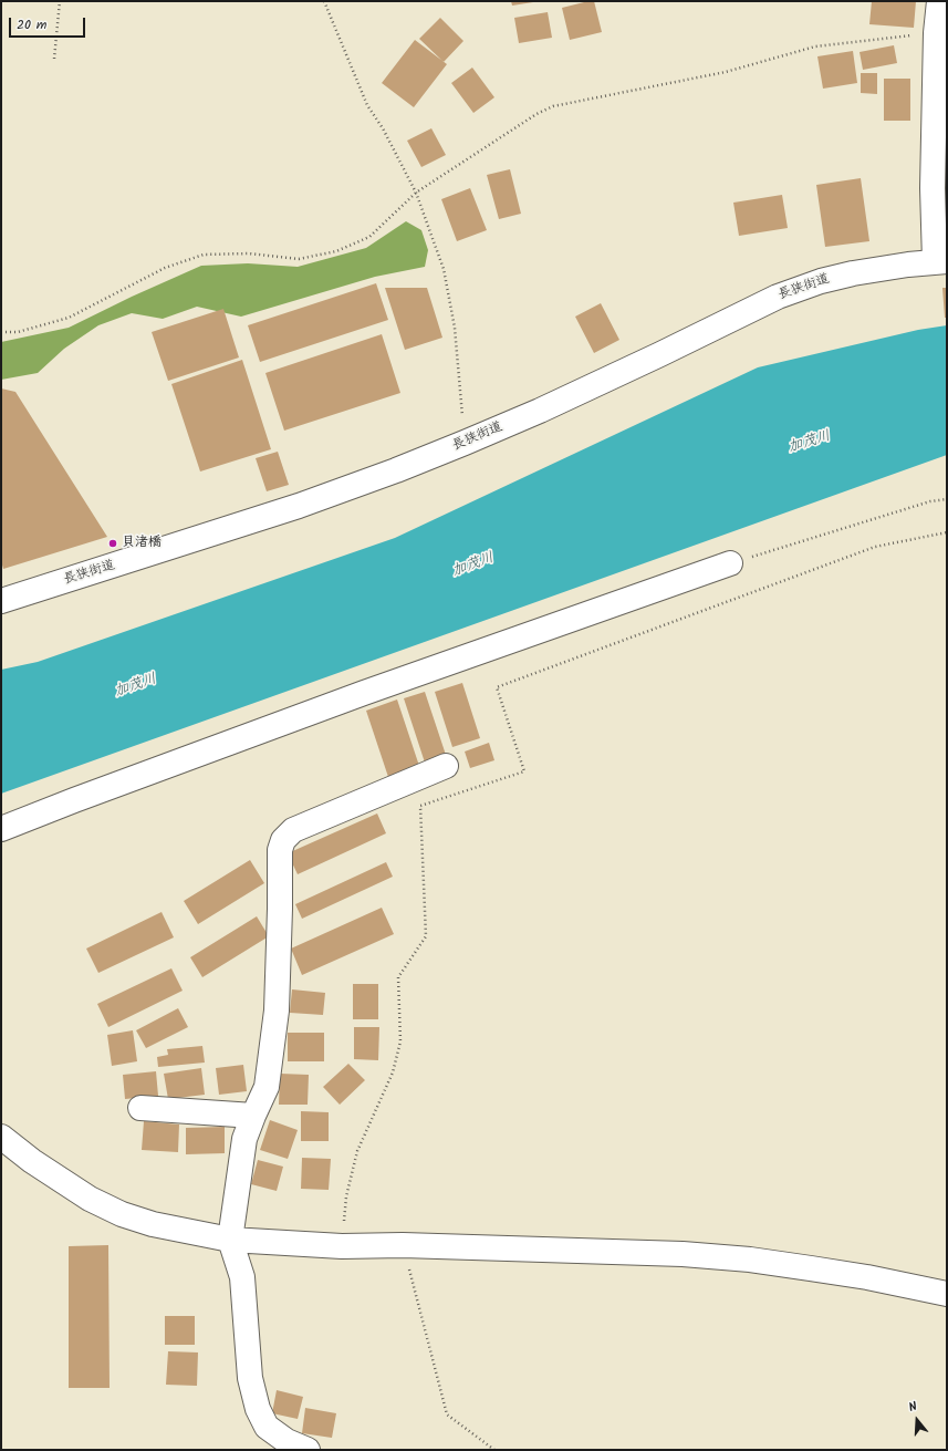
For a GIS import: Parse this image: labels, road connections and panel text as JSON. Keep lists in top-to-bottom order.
{
  "streets": {
    "street": ["長狭街道"]
  },
  "water": ["加茂川"],
  "places": ["貝渚橋"],
  "scale_bar": "20 m",
  "north": "top"
}
